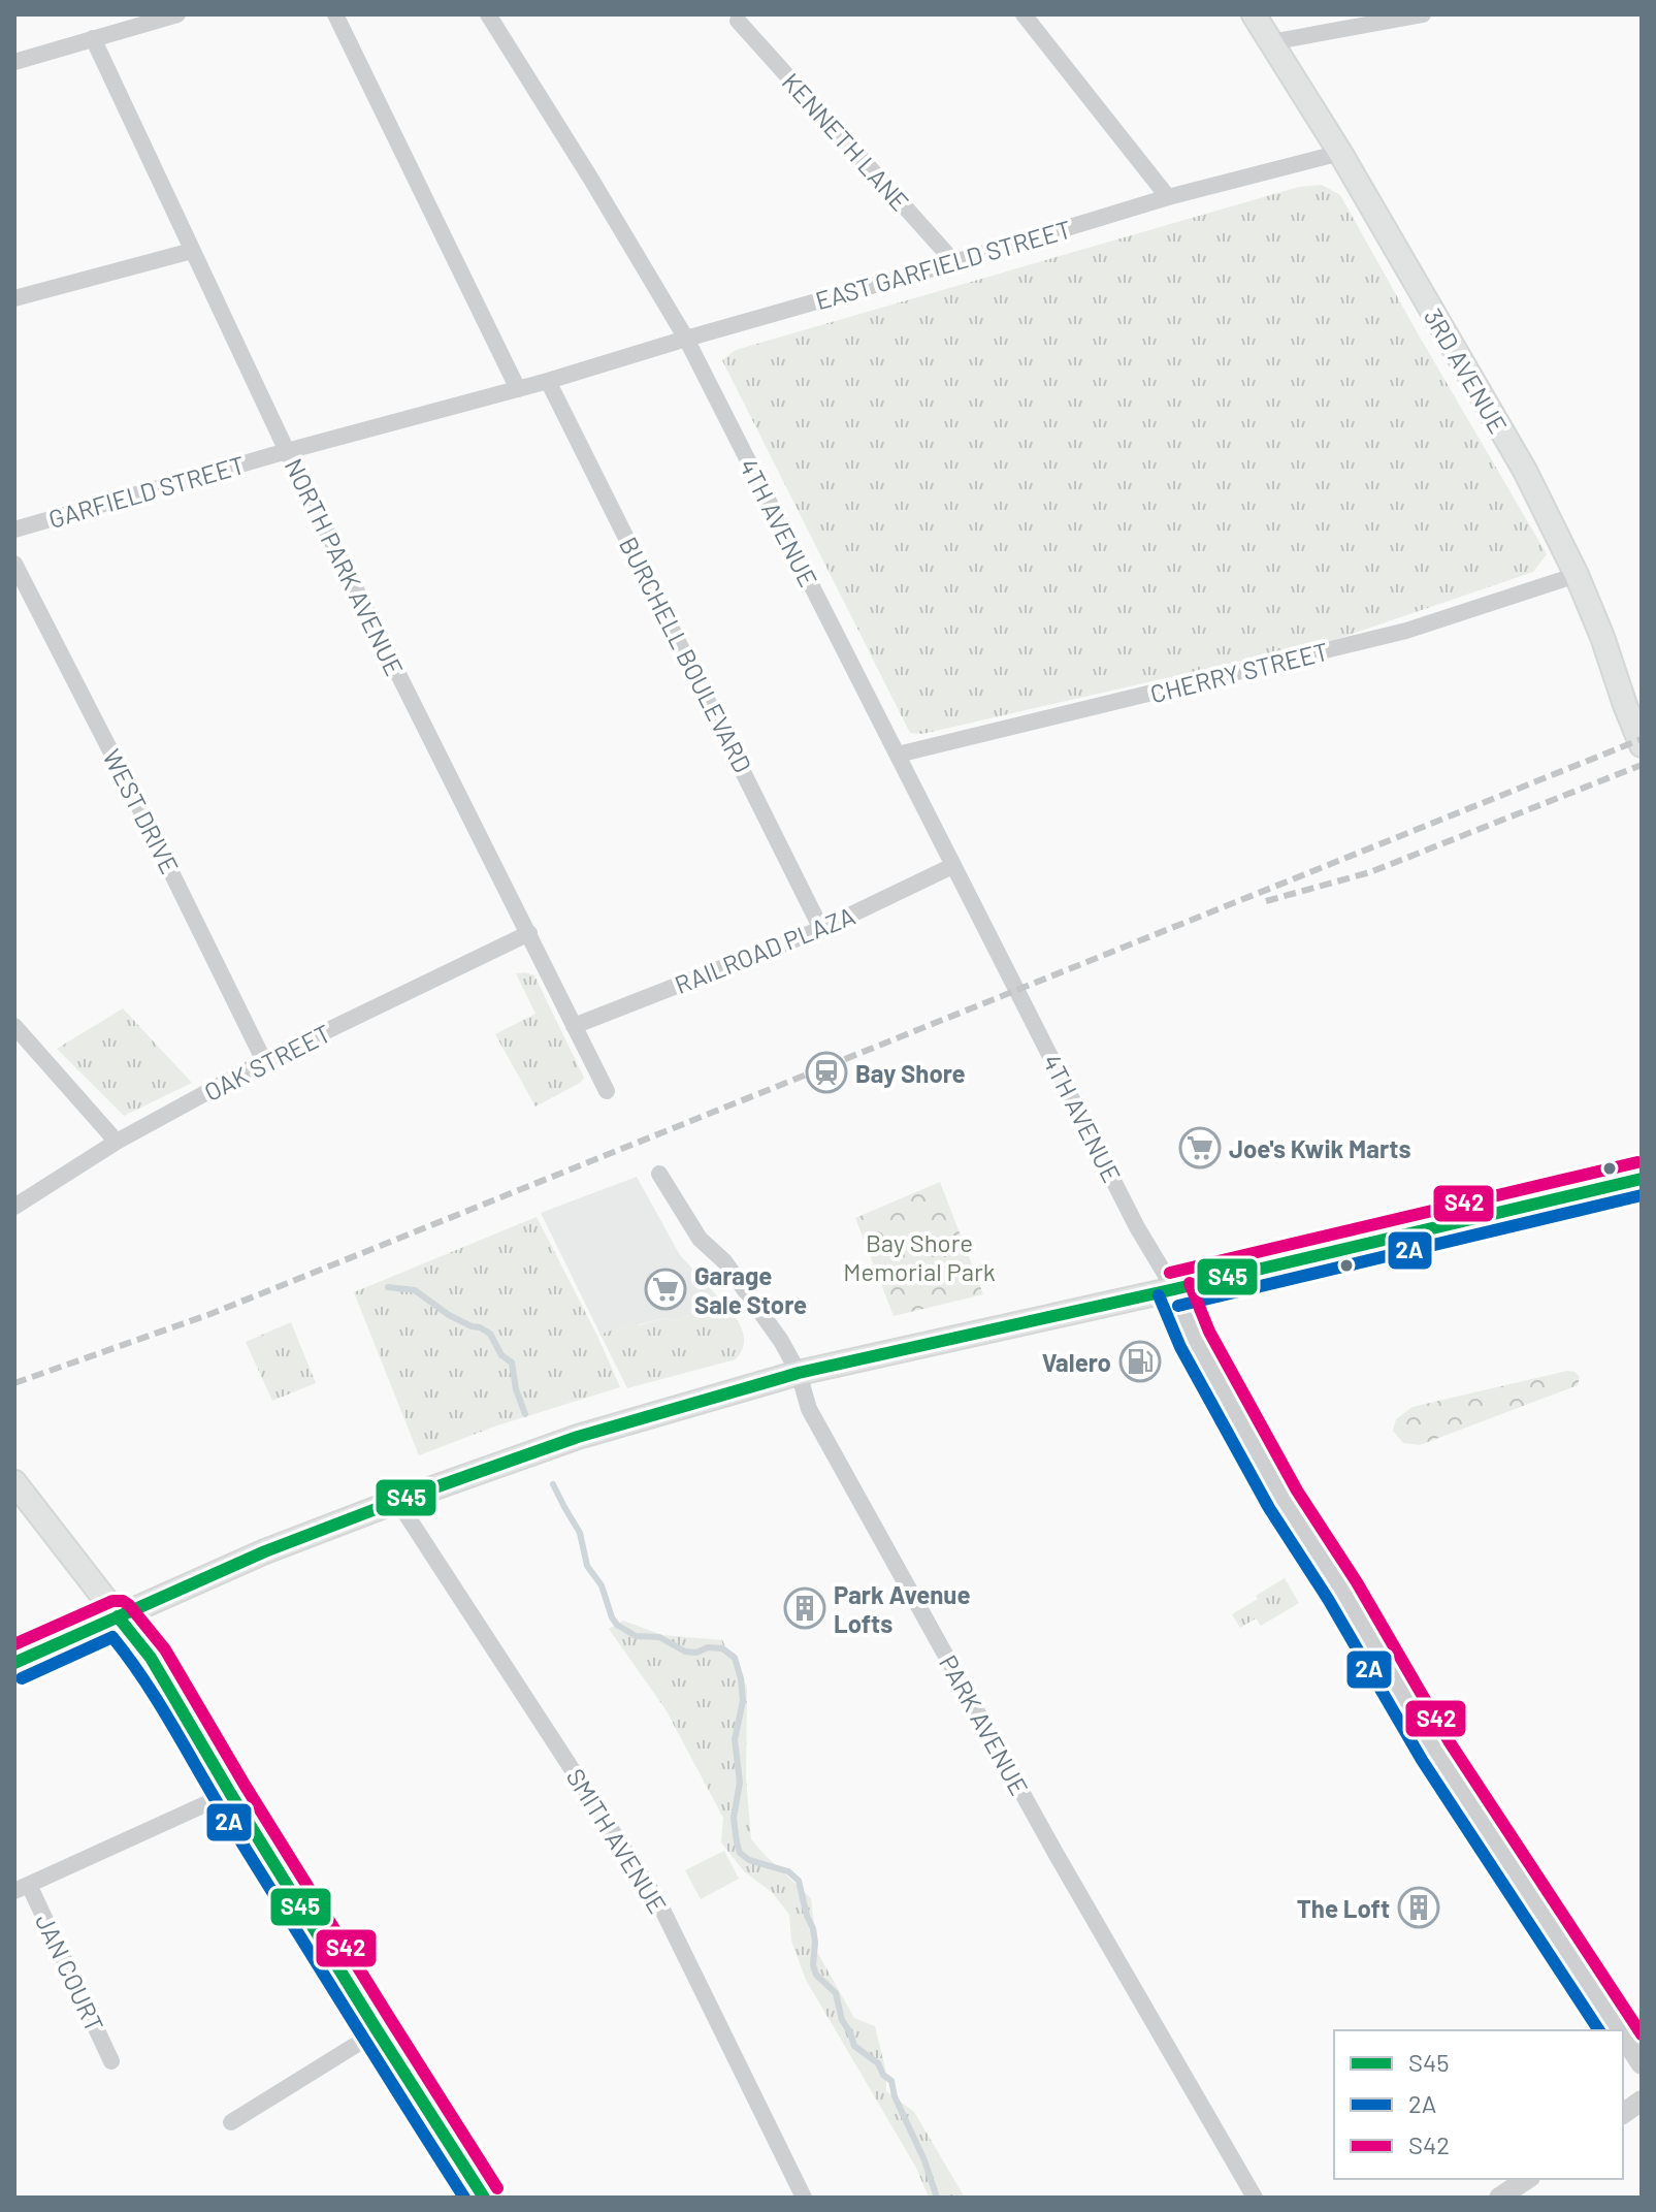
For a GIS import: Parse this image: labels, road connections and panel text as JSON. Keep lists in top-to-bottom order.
{
  "streets": {
    "main road": ["3RD AVENUE"],
    "street": [
      "KENNETH LANE",
      "EAST GARFIELD STREET",
      "GARFIELD STREET",
      "4TH AVENUE",
      "NORTH PARK AVENUE",
      "BURCHELL BOULEVARD",
      "CHERRY STREET",
      "WEST DRIVE",
      "RAILROAD PLAZA",
      "OAK STREET",
      "PARK AVENUE",
      "SMITH AVENUE",
      "JAN COURT"
    ]
  },
  "crossings": [
    ["KENNETH LANE", "EAST GARFIELD STREET"],
    ["EAST GARFIELD STREET", "3RD AVENUE"],
    ["EAST GARFIELD STREET", "GARFIELD STREET"],
    ["EAST GARFIELD STREET", "4TH AVENUE"],
    ["EAST GARFIELD STREET", "BURCHELL BOULEVARD"],
    ["3RD AVENUE", "CHERRY STREET"],
    ["GARFIELD STREET", "NORTH PARK AVENUE"],
    ["4TH AVENUE", "CHERRY STREET"],
    ["4TH AVENUE", "RAILROAD PLAZA"],
    ["NORTH PARK AVENUE", "RAILROAD PLAZA"],
    ["NORTH PARK AVENUE", "OAK STREET"],
    ["BURCHELL BOULEVARD", "RAILROAD PLAZA"],
    ["WEST DRIVE", "OAK STREET"]
  ],
  "parks": ["Bay Shore Memorial Park"],
  "places": {
    "station": ["Bay Shore"],
    "supermarket": ["Joe's Kwik Marts", "Garage Sale Store"],
    "fuel station": ["Valero"],
    "building": ["Park Avenue Lofts", "The Loft"]
  },
  "lines": ["transit line S42", "transit line S45", "transit line 2A"],
  "legend": ["S45", "2A", "S42"]
}
